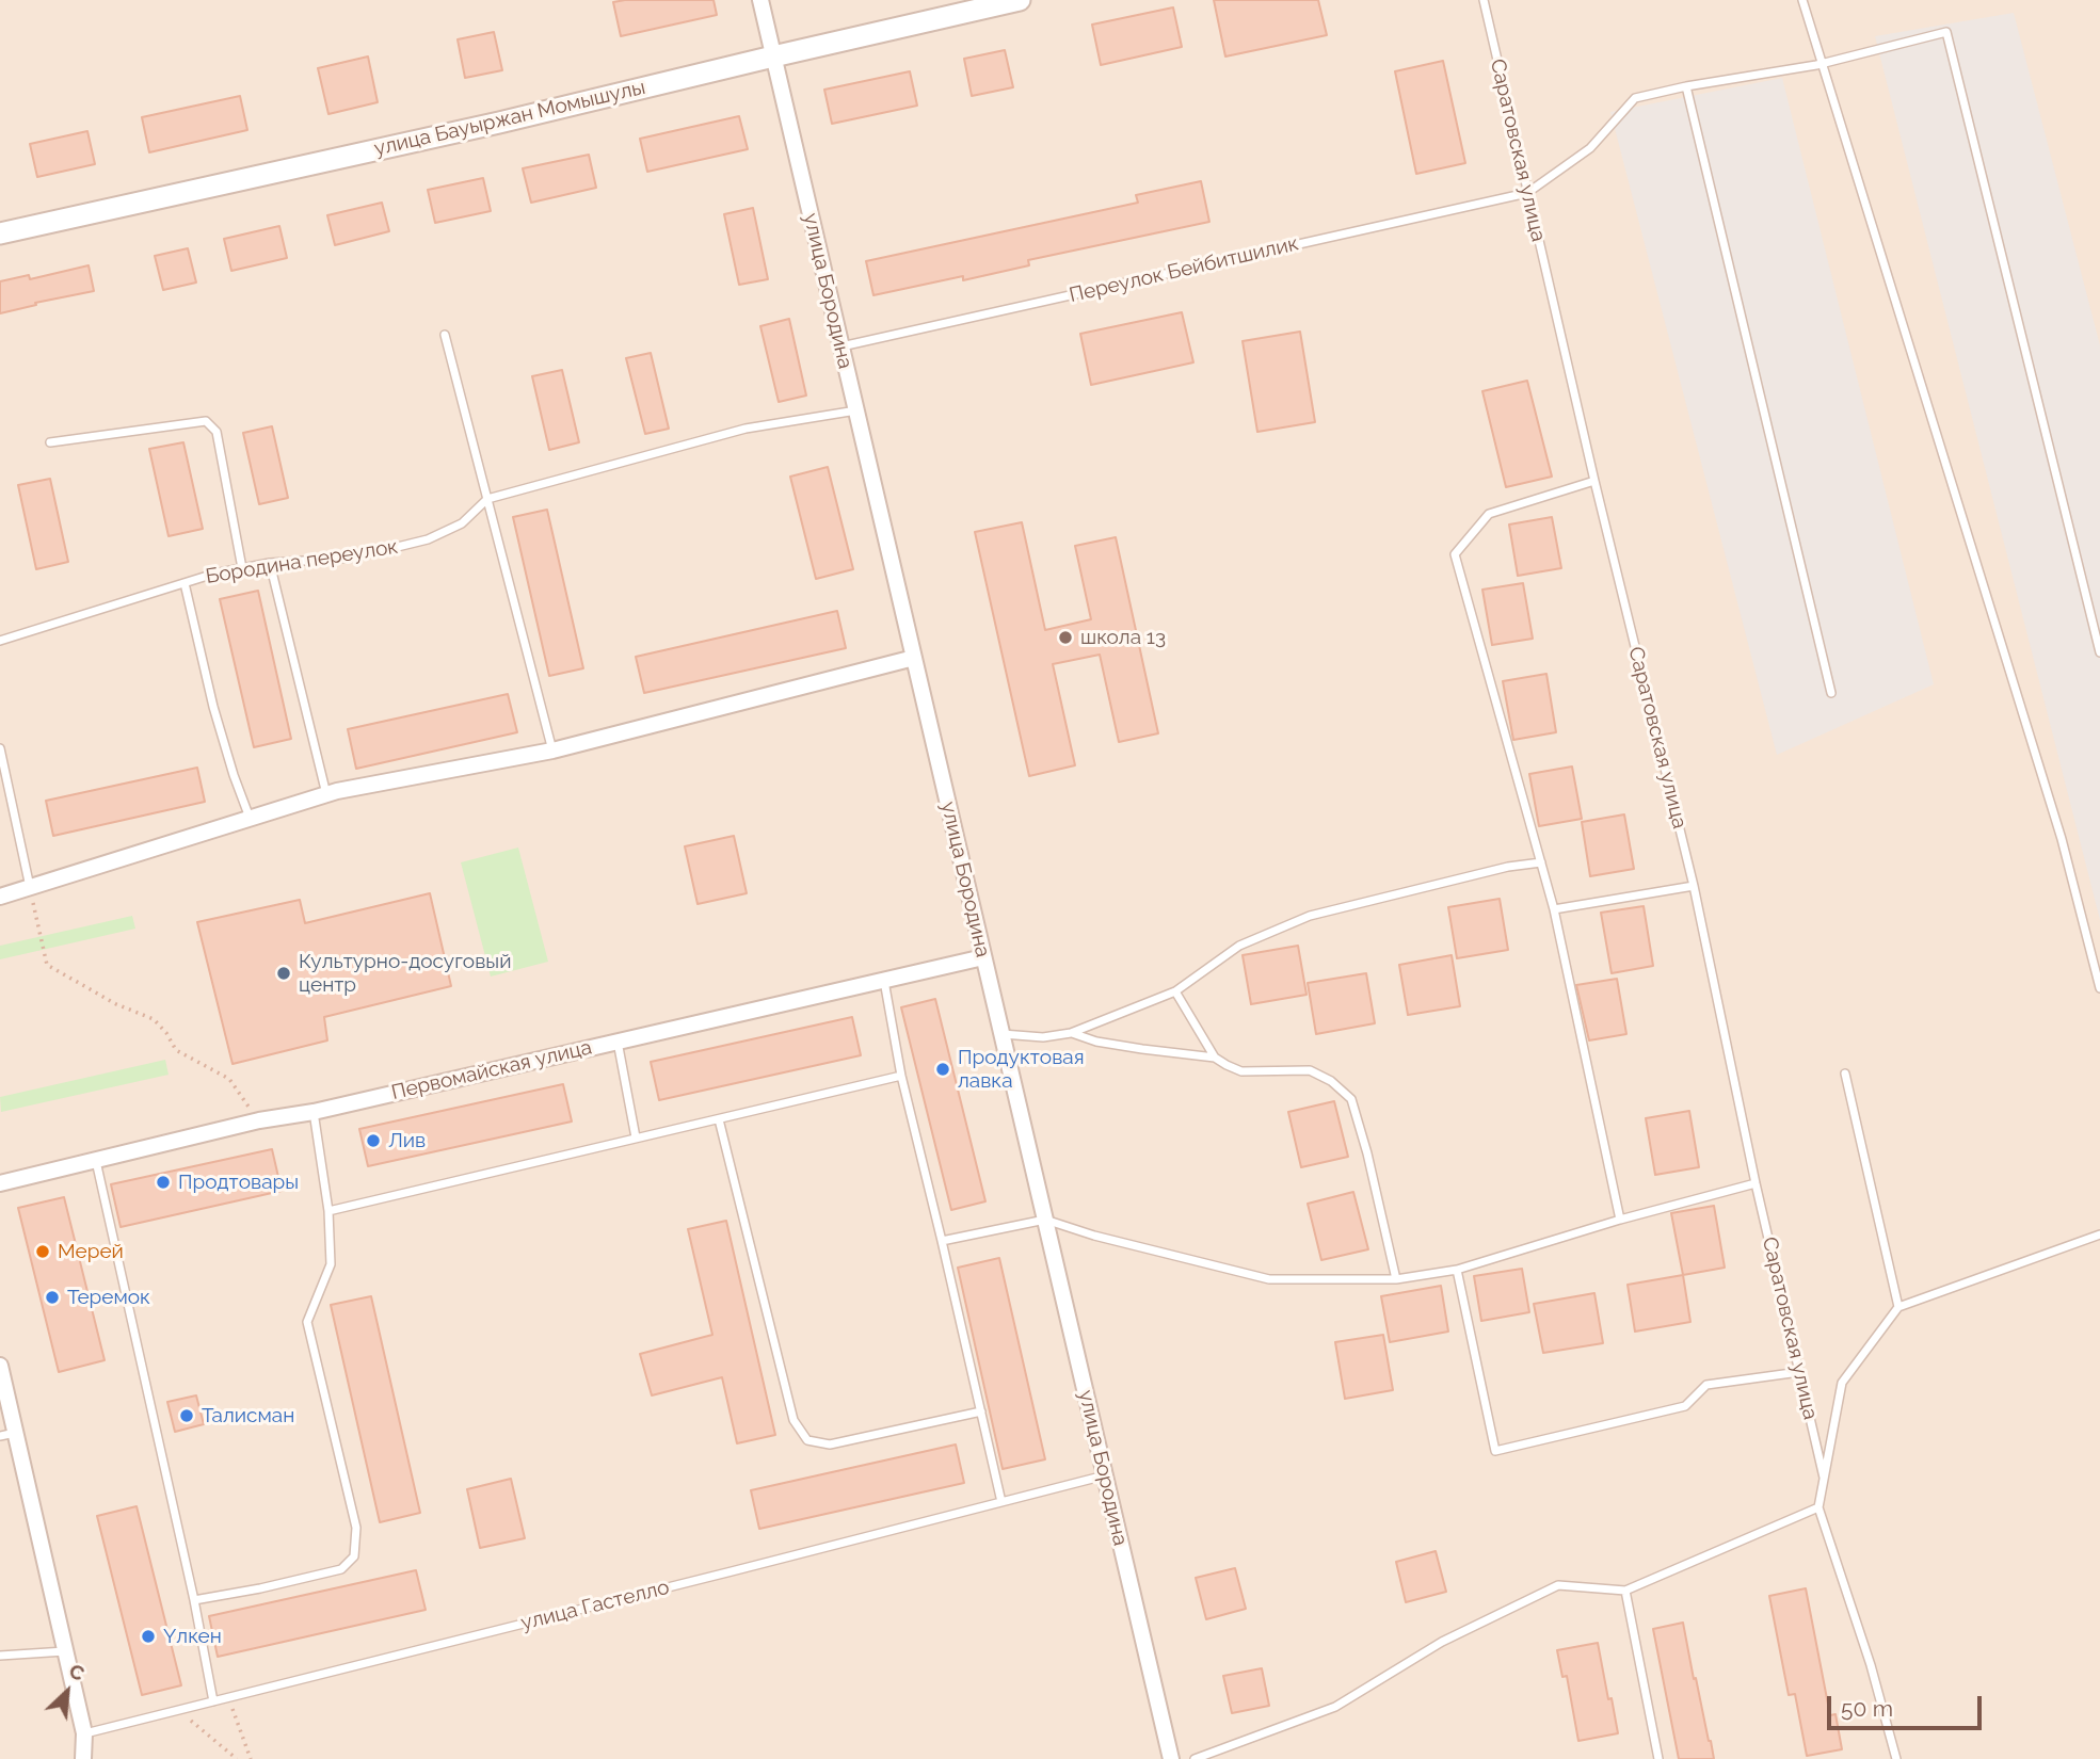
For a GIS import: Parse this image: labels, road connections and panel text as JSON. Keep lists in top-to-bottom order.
{
  "streets": {
    "street": ["улица Бауыржан Момышулы", "улица Бородина", "Первомайская улица"],
    "lane": [
      "Саратовская улица",
      "Переулок Бейбитшилик",
      "Бородина переулок",
      "улица Гастелло"
    ]
  },
  "crossings": [
    ["улица Бауыржан Момышулы", "улица Бородина"],
    ["Саратовская улица", "Переулок Бейбитшилик"],
    ["Переулок Бейбитшилик", "улица Бородина"],
    ["улица Бородина", "Бородина переулок"],
    ["улица Бородина", "Первомайская улица"],
    ["улица Бородина", "улица Гастелло"]
  ],
  "places": [
    "школа 13",
    "Культурно-досуговый центр",
    "Продуктовая лавка",
    "Лив",
    "Продтовары",
    "Мерей",
    "Теремок",
    "Талисман",
    "Yлкен"
  ],
  "scale_bar": "50 m",
  "north": "top right"
}
